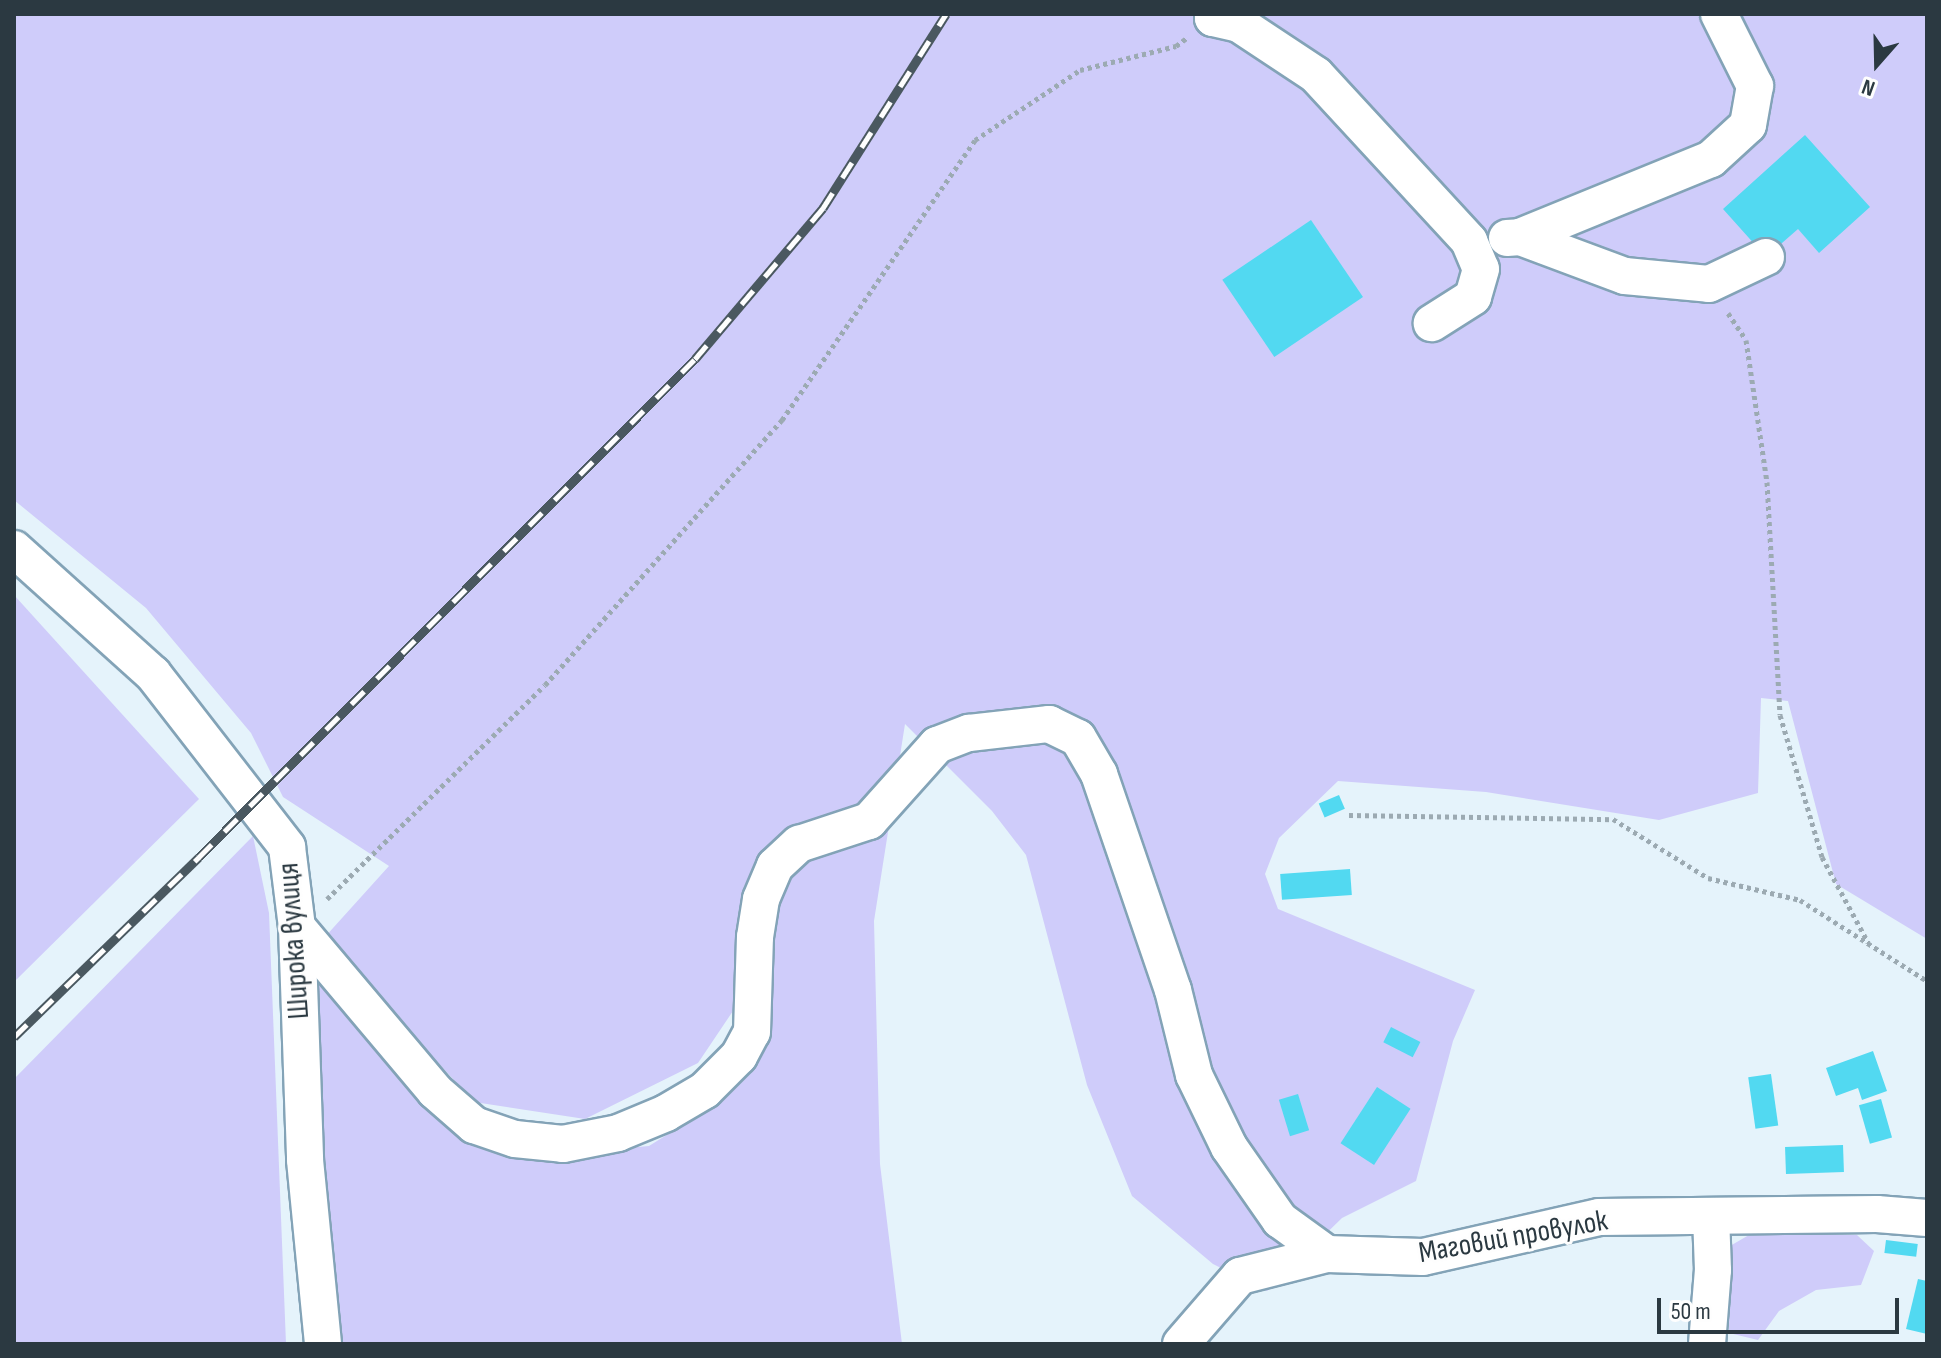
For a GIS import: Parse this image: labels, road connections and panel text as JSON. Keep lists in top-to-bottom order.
{
  "streets": {
    "street": ["Широка вулиця", "Маговий провулок"]
  },
  "scale_bar": "50 m",
  "north": "bottom"
}
